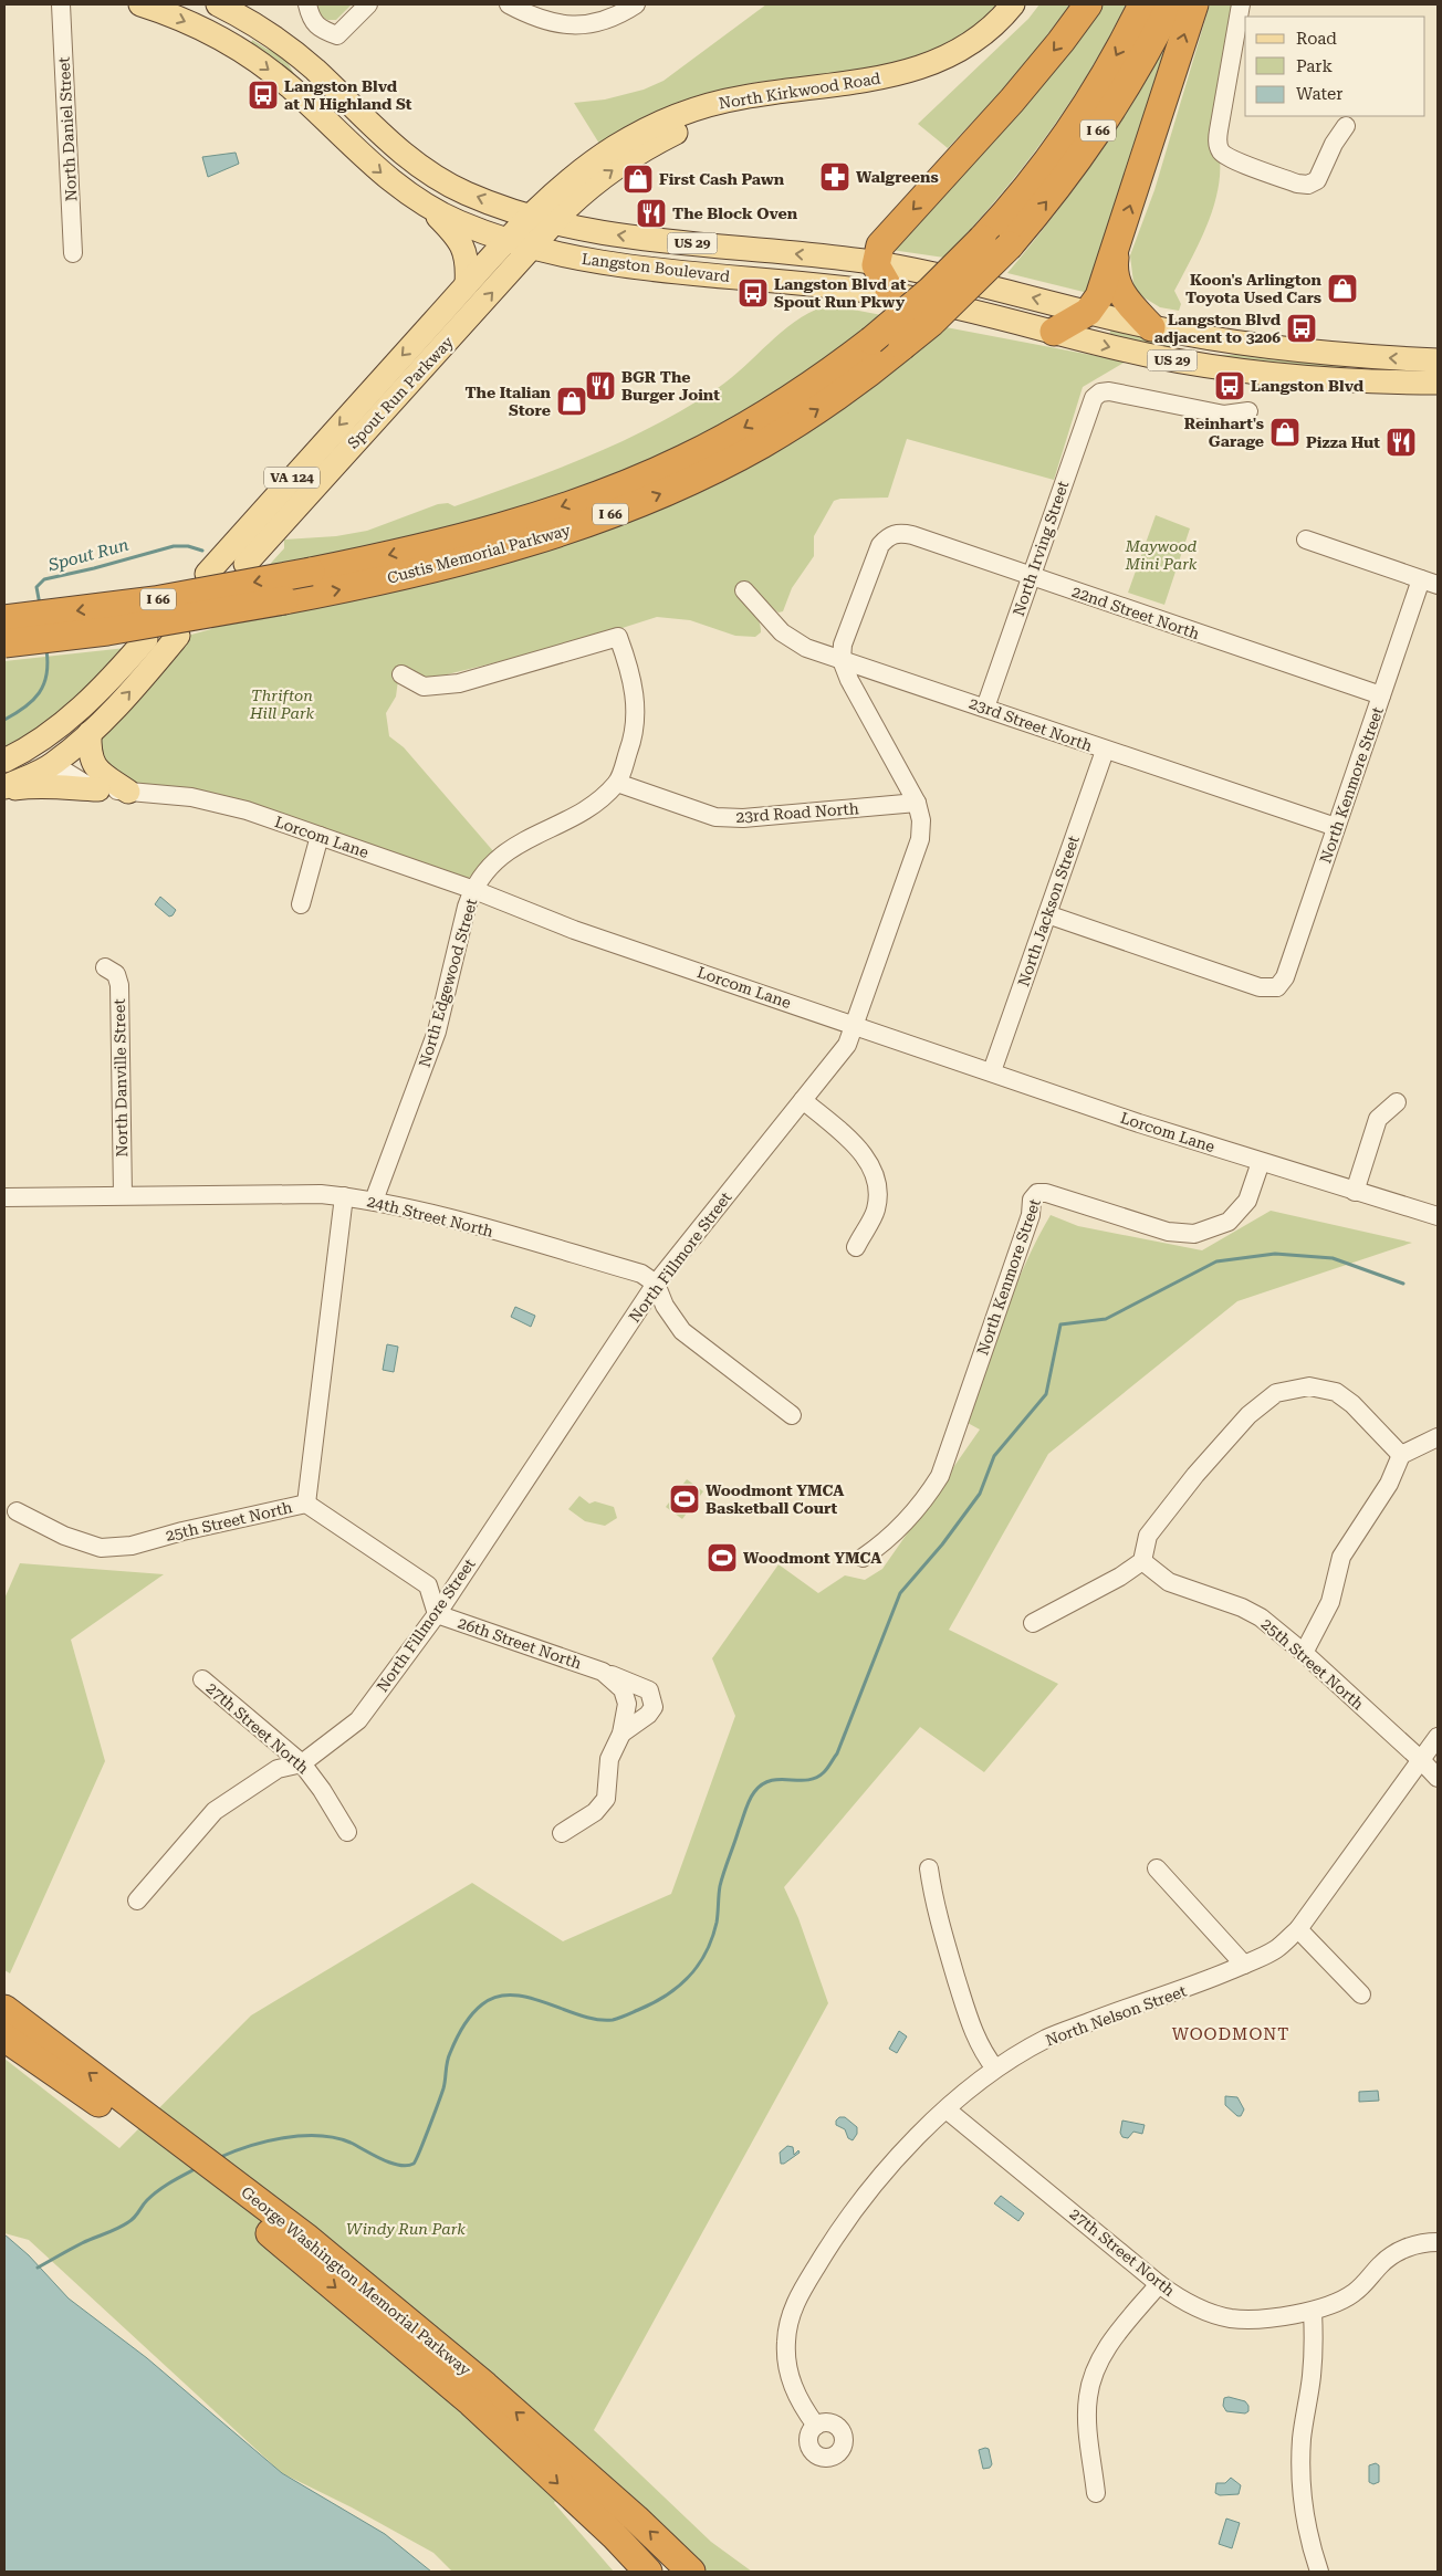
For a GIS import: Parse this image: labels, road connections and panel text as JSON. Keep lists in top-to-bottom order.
{
  "streets": {
    "highway": ["I 66", "Custis Memorial Parkway", "George Washington Memorial Parkway"],
    "main road": [
      "North Kirkwood Road",
      "US 29",
      "Langston Boulevard",
      "Spout Run Parkway",
      "VA 124"
    ],
    "street": [
      "North Daniel Street",
      "North Irving Street",
      "22nd Street North",
      "23rd Street North",
      "North Kenmore Street",
      "23rd Road North",
      "Lorcom Lane",
      "North Jackson Street",
      "North Edgewood Street",
      "North Danville Street",
      "24th Street North",
      "North Fillmore Street",
      "25th Street North",
      "26th Street North",
      "27th Street North",
      "North Nelson Street"
    ]
  },
  "crossings": [
    ["North Kirkwood Road", "Langston Boulevard"],
    ["North Kirkwood Road", "Spout Run Parkway"],
    ["Langston Boulevard", "Spout Run Parkway"],
    ["North Irving Street", "22nd Street North"],
    ["North Irving Street", "23rd Street North"],
    ["22nd Street North", "23rd Street North"],
    ["22nd Street North", "North Kenmore Street"],
    ["22nd Street North", "North Fillmore Street"],
    ["23rd Street North", "North Kenmore Street"],
    ["23rd Street North", "North Jackson Street"],
    ["23rd Street North", "North Fillmore Street"],
    ["North Kenmore Street", "Lorcom Lane"],
    ["North Kenmore Street", "North Jackson Street"],
    ["23rd Road North", "North Edgewood Street"],
    ["23rd Road North", "North Fillmore Street"],
    ["Lorcom Lane", "North Jackson Street"],
    ["Lorcom Lane", "North Edgewood Street"],
    ["Lorcom Lane", "North Fillmore Street"],
    ["North Edgewood Street", "24th Street North"],
    ["North Danville Street", "24th Street North"],
    ["24th Street North", "North Fillmore Street"],
    ["North Fillmore Street", "25th Street North"],
    ["North Fillmore Street", "26th Street North"],
    ["North Fillmore Street", "27th Street North"],
    ["25th Street North", "26th Street North"],
    ["25th Street North", "North Nelson Street"],
    ["27th Street North", "North Nelson Street"]
  ],
  "districts": ["WOODMONT"],
  "water": ["Spout Run"],
  "parks": ["Maywood Mini Park", "Thrifton Hill Park", "Windy Run Park"],
  "places": {
    "bus stop": [
      "Langston Blvd at N Highland St",
      "Langston Blvd at Spout Run Pkwy",
      "Langston Blvd adjacent to 3206",
      "Langston Blvd"
    ],
    "pharmacy": ["Walgreens"],
    "shop": [
      "First Cash Pawn",
      "Koon's Arlington Toyota Used Cars",
      "The Italian Store",
      "Reinhart's Garage"
    ],
    "restaurant": ["The Block Oven", "BGR The Burger Joint", "Pizza Hut"],
    "sports": ["Woodmont YMCA Basketball Court", "Woodmont YMCA"]
  },
  "legend": ["Road", "Park", "Water"]
}
